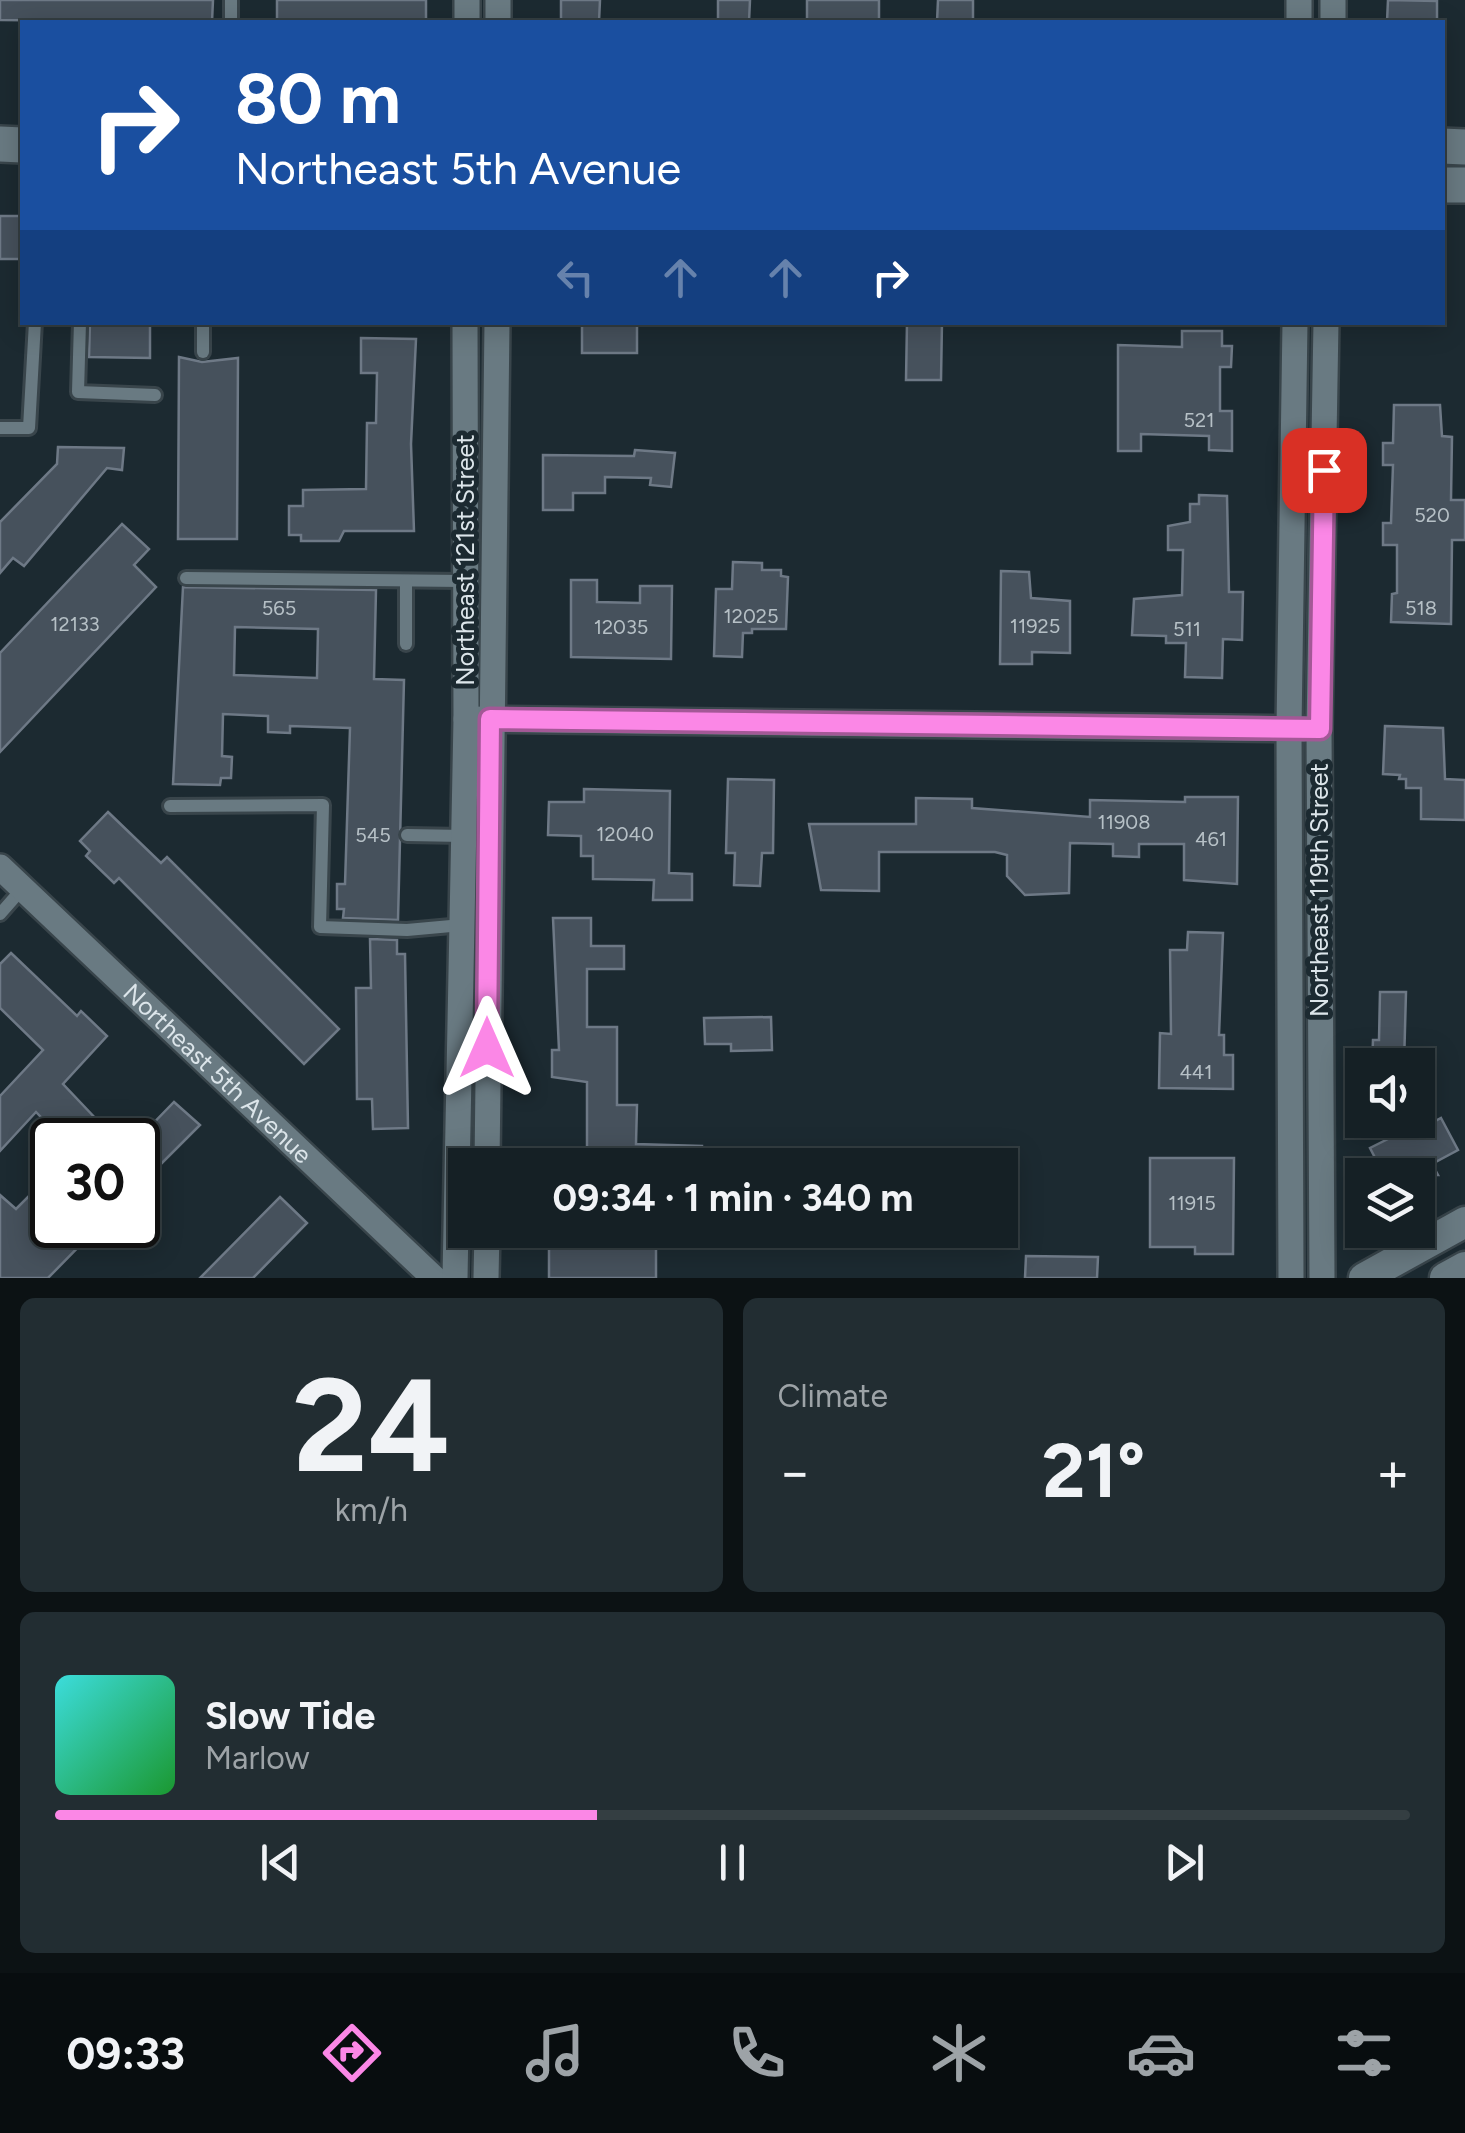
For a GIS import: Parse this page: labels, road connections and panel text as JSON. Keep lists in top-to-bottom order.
{
  "streets": {
    "street": ["Northeast 121st Street", "Northeast 119th Street", "Northeast 5th Avenue"]
  },
  "house_numbers": [
    "521",
    "520",
    "565",
    "518",
    "12025",
    "12133",
    "11925",
    "12035",
    "511",
    "11908",
    "12040",
    "545",
    "461",
    "441",
    "11915"
  ],
  "page": {
    "turn": ["80 m", "Northeast 5th Avenue"],
    "limit": "30",
    "trip": "09:34 · 1 min · 340 m",
    "tile": [
      ["24", "km/h"],
      "Climate"
    ],
    "heat": ["−", "21°", "+"],
    "song": ["Slow Tide", "Marlow"],
    "tabs": "09:33"
  }
}
